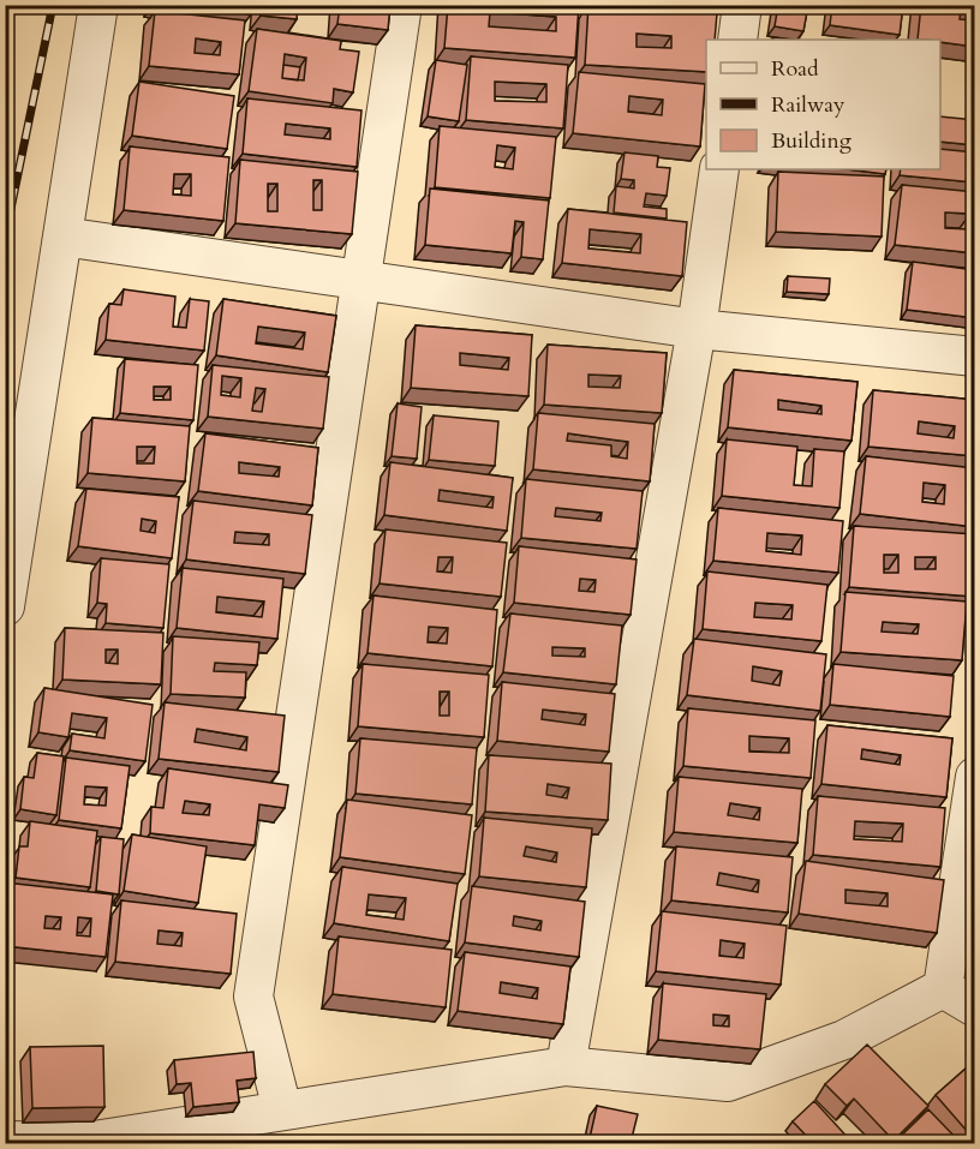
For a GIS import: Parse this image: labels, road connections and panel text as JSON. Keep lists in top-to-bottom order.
{
  "legend": ["Road", "Railway", "Building"]
}
